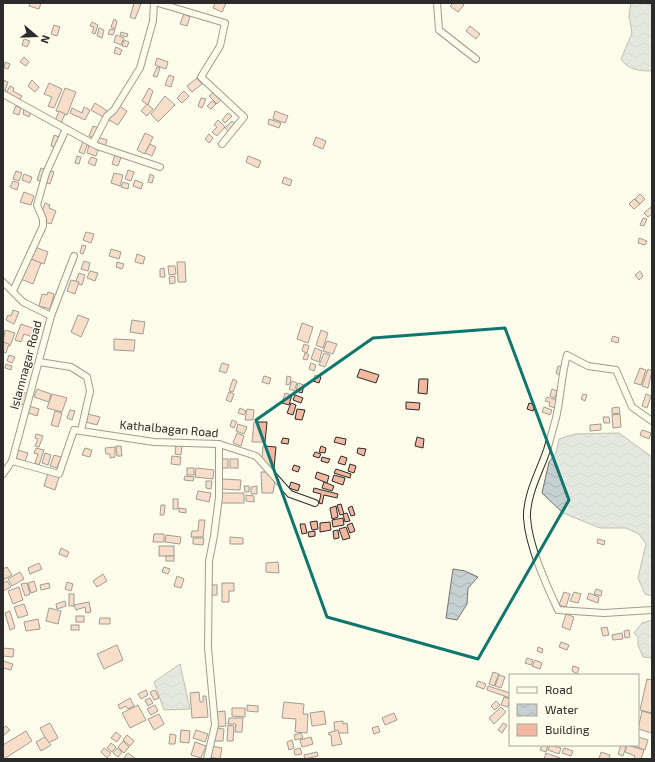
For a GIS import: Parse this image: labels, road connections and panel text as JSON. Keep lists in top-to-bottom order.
{
  "streets": {
    "street": ["Islamnagar Road", "Kathalbagan Road"]
  },
  "legend": ["Road", "Water", "Building"],
  "north": "right"
}
